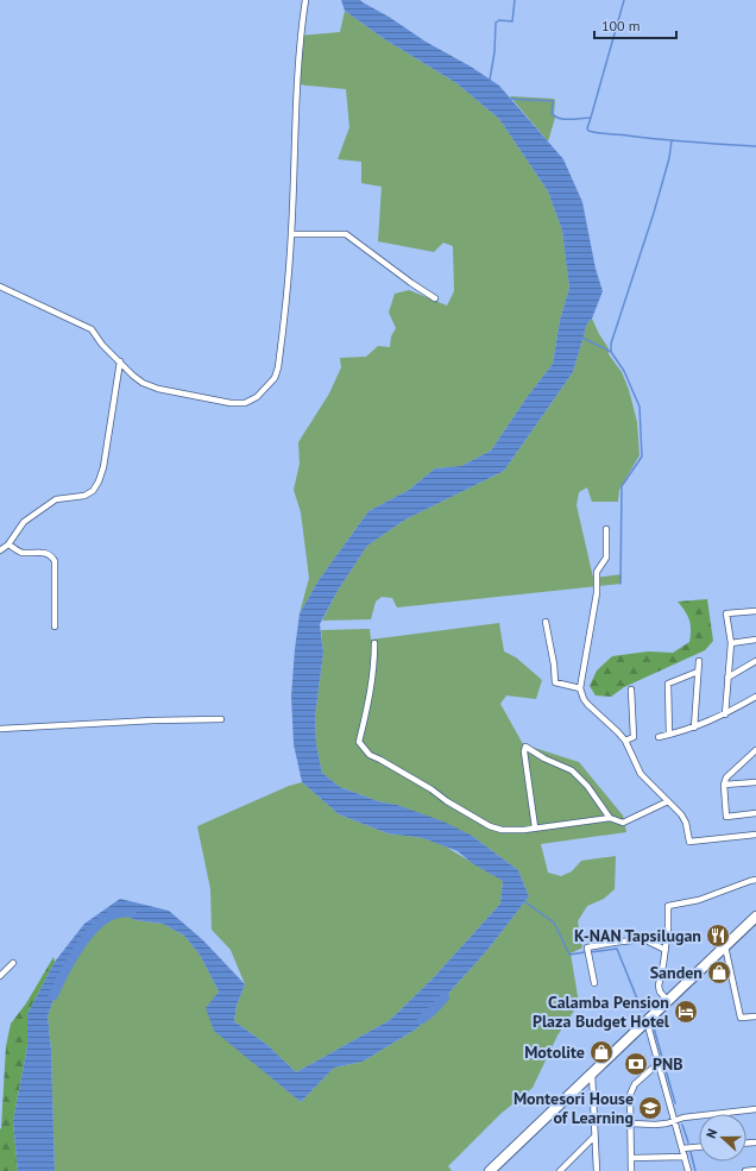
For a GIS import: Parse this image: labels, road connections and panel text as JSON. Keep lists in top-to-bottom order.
{
  "places": {
    "restaurant": ["K-NAN Tapsilugan"],
    "shop": ["Sanden", "Motolite"],
    "hotel": ["Calamba Pension Plaza Budget Hotel"],
    "bank": ["PNB"],
    "school or university": ["Montesori House of Learning"]
  },
  "scale_bar": "100 m",
  "north": "left"
}
